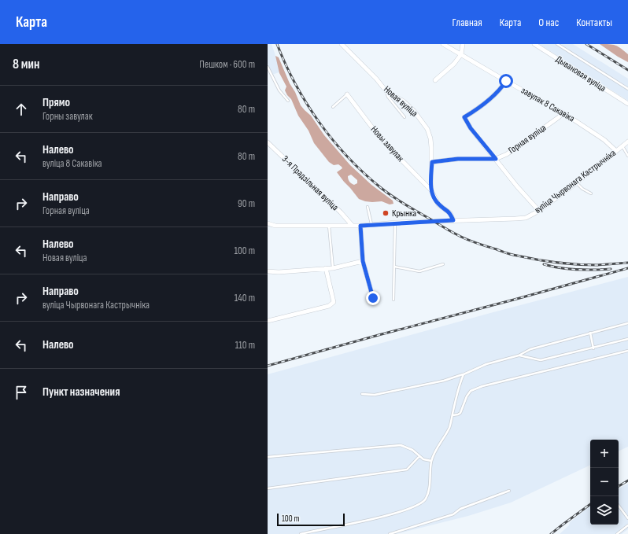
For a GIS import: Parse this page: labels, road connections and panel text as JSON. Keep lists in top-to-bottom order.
{
  "streets": {
    "street": [
      "Дывановая вуліца",
      "Новая вуліца",
      "завулак 8 Сакавіка",
      "Горная вуліца",
      "Новы завулак",
      "вуліца Чырвонага Кастрычніка",
      "3-я Прадзільная вуліца"
    ]
  },
  "crossings": [
    ["Новая вуліца", "Горная вуліца"],
    ["Новая вуліца", "Новы завулак"],
    ["Новая вуліца", "вуліца Чырвонага Кастрычніка"],
    ["завулак 8 Сакавіка", "Горная вуліца"],
    ["завулак 8 Сакавіка", "вуліца Чырвонага Кастрычніка"],
    ["вуліца Чырвонага Кастрычніка", "3-я Прадзільная вуліца"]
  ],
  "places": ["Крынка"],
  "scale_bar": "100 m",
  "page": {
    "header": "Карта",
    "nav": [
      "Главная",
      "Карта",
      "О нас",
      "Контакты"
    ],
    "heading": ["8 мин", "Пешком · 600 m"],
    "list": [
      ["Прямо", "Горны завулак", "80 m"],
      ["Налево", "вуліца 8 Сакавіка", "80 m"],
      ["Направо", "Горная вуліца", "90 m"],
      ["Налево", "Новая вуліца", "100 m"],
      ["Направо", "вуліца Чырвонага Кастрычніка", "140 m"],
      ["Налево", "110 m"],
      "Пункт назначения"
    ],
    "map_buttons": ["+", "−"],
    "scale": "100 m"
  }
}
